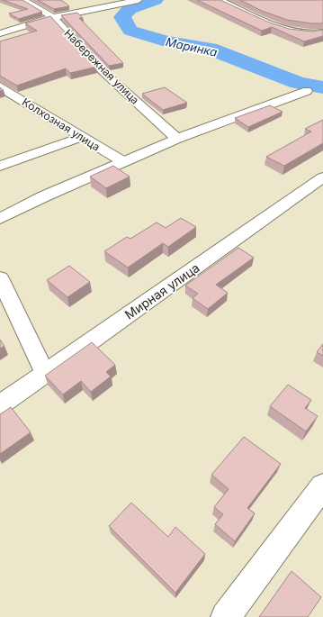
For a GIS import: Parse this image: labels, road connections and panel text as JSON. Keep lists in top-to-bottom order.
{
  "streets": {
    "street": ["Набережная улица", "Колхозная улица", "Мирная улица"]
  },
  "water": ["Маринка"]
}
